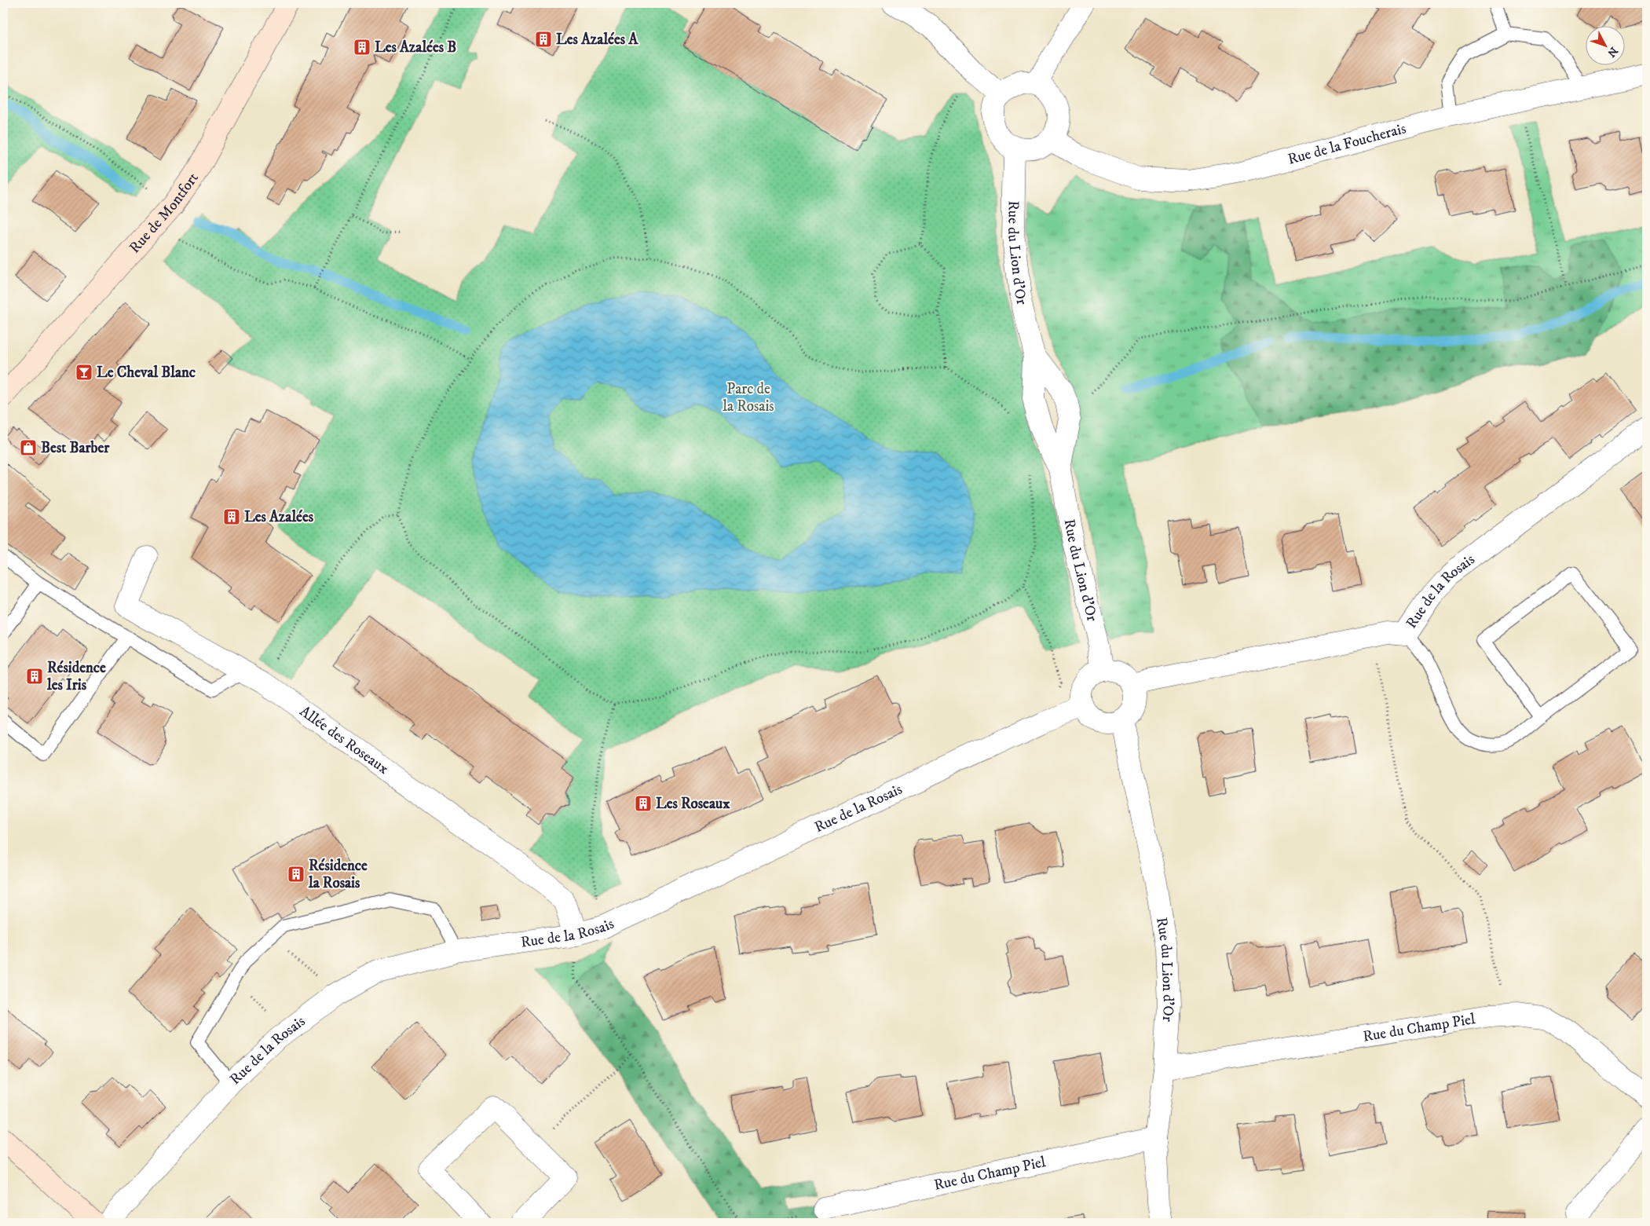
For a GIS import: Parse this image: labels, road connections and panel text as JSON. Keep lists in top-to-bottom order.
{
  "streets": {
    "main road": ["Rue de Montfort"],
    "street": [
      "Rue de la Foucherais",
      "Rue du Lion d'Or",
      "Rue de la Rosais",
      "Allée des Roseaux",
      "Rue du Champ Piel"
    ]
  },
  "crossings": [
    ["Rue de la Foucherais", "Rue du Lion d'Or"],
    ["Rue du Lion d'Or", "Rue de la Rosais"],
    ["Rue du Lion d'Or", "Rue du Champ Piel"],
    ["Rue de la Rosais", "Allée des Roseaux"]
  ],
  "parks": ["Parc de la Rosais"],
  "places": {
    "building": [
      "Les Azalées A",
      "Les Azalées B",
      "Les Azalées",
      "Résidence les Iris",
      "Les Roseaux",
      "Résidence la Rosais"
    ],
    "bar": ["Le Cheval Blanc"],
    "shop": ["Best Barber"]
  },
  "north": "bottom right"
}
